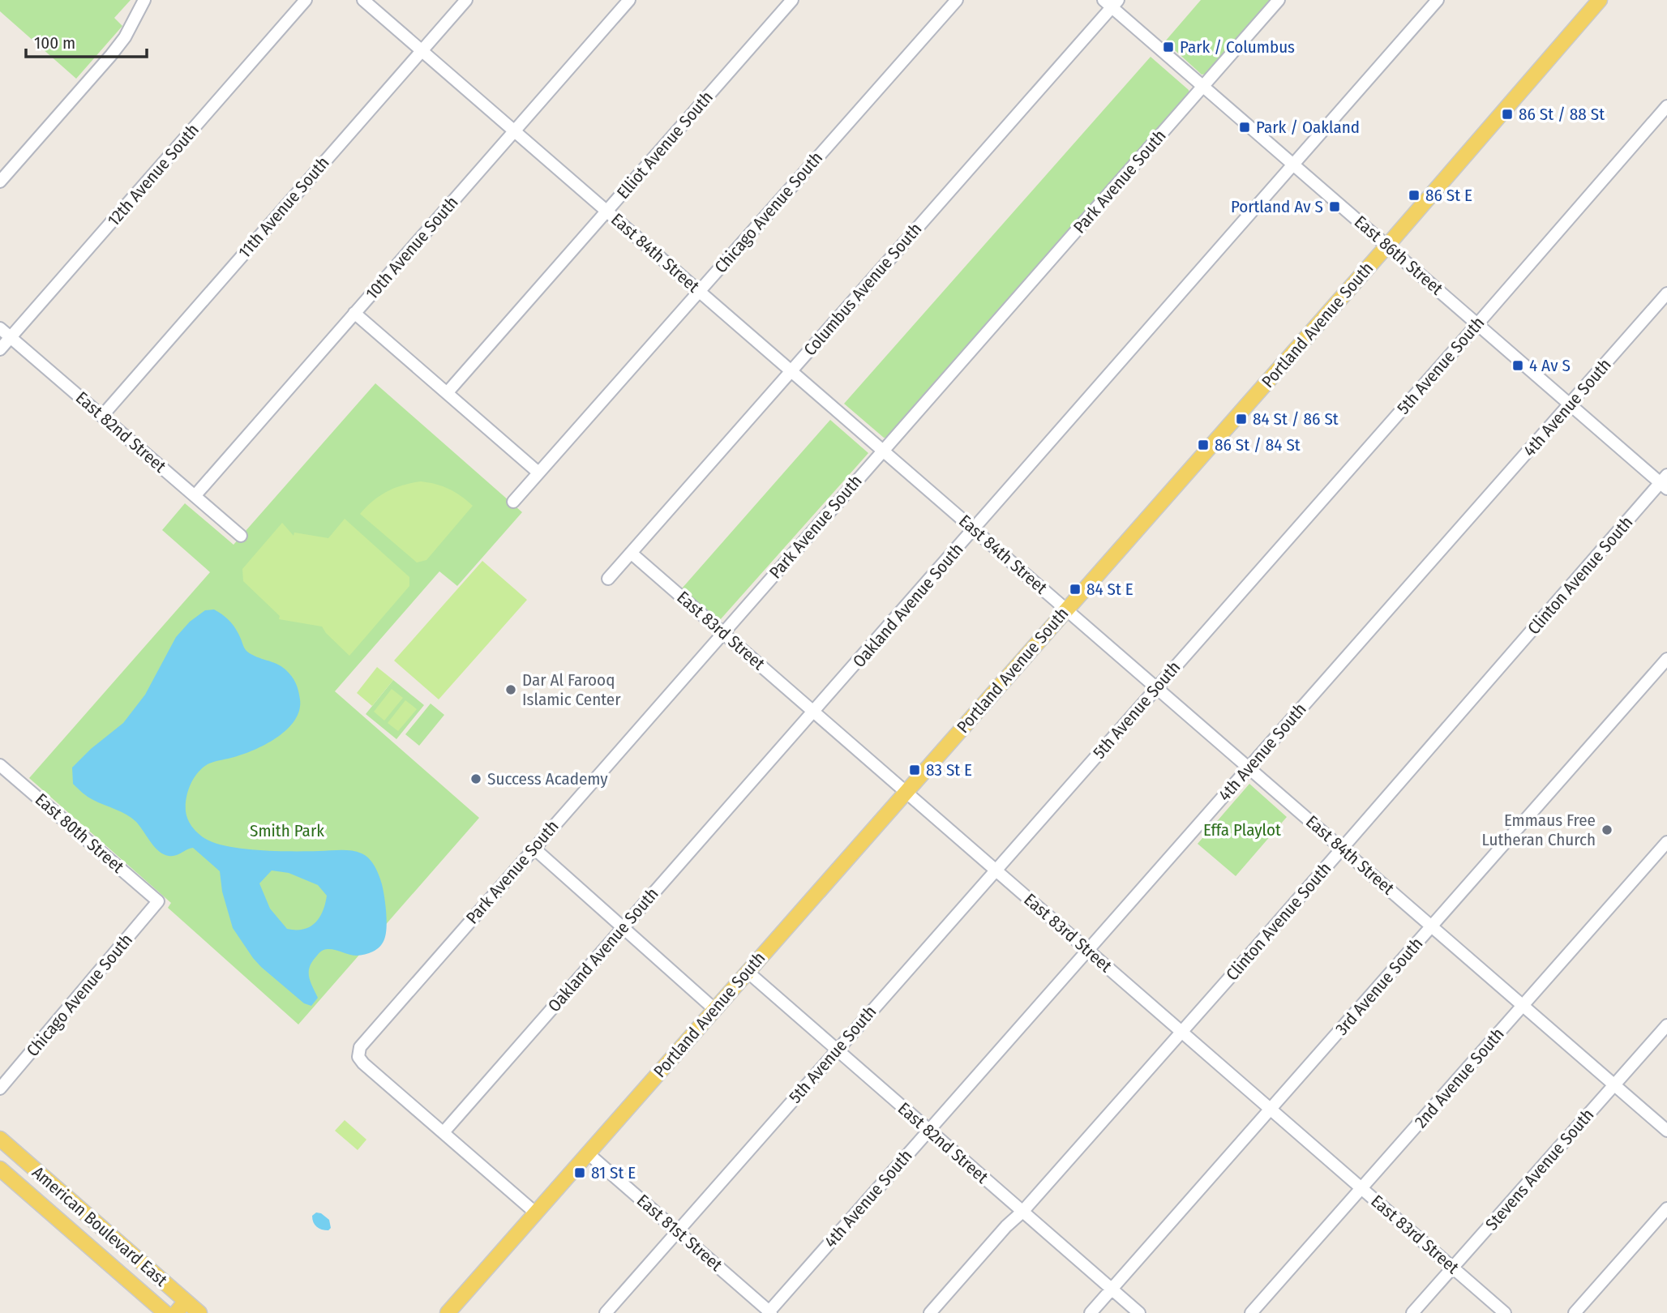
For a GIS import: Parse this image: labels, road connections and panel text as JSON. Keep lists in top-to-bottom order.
{
  "streets": {
    "main road": ["Portland Avenue South", "American Boulevard East"],
    "street": [
      "Elliot Avenue South",
      "12th Avenue South",
      "Park Avenue South",
      "11th Avenue South",
      "Chicago Avenue South",
      "10th Avenue South",
      "East 84th Street",
      "East 86th Street",
      "Columbus Avenue South",
      "5th Avenue South",
      "4th Avenue South",
      "East 82nd Street",
      "Clinton Avenue South",
      "Oakland Avenue South",
      "East 83rd Street",
      "East 80th Street",
      "3rd Avenue South",
      "2nd Avenue South",
      "Stevens Avenue South",
      "East 81st Street"
    ]
  },
  "crossings": [
    ["Elliot Avenue South", "East 84th Street"],
    ["12th Avenue South", "East 82nd Street"],
    ["Park Avenue South", "East 84th Street"],
    ["Park Avenue South", "East 86th Street"],
    ["Park Avenue South", "Oakland Avenue South"],
    ["Park Avenue South", "East 83rd Street"],
    ["11th Avenue South", "East 84th Street"],
    ["11th Avenue South", "East 82nd Street"],
    ["Chicago Avenue South", "East 84th Street"],
    ["Chicago Avenue South", "East 80th Street"],
    ["10th Avenue South", "East 84th Street"],
    ["10th Avenue South", "East 82nd Street"],
    ["East 84th Street", "Columbus Avenue South"],
    ["East 84th Street", "Portland Avenue South"],
    ["East 84th Street", "5th Avenue South"],
    ["East 84th Street", "4th Avenue South"],
    ["East 84th Street", "Clinton Avenue South"],
    ["East 84th Street", "Oakland Avenue South"],
    ["East 84th Street", "3rd Avenue South"],
    ["East 84th Street", "2nd Avenue South"],
    ["East 84th Street", "Stevens Avenue South"],
    ["East 86th Street", "Columbus Avenue South"],
    ["East 86th Street", "Portland Avenue South"],
    ["East 86th Street", "5th Avenue South"],
    ["East 86th Street", "4th Avenue South"],
    ["East 86th Street", "Clinton Avenue South"],
    ["East 86th Street", "Oakland Avenue South"],
    ["Columbus Avenue South", "East 83rd Street"],
    ["Portland Avenue South", "East 82nd Street"],
    ["Portland Avenue South", "East 83rd Street"],
    ["Portland Avenue South", "East 81st Street"],
    ["5th Avenue South", "East 82nd Street"],
    ["5th Avenue South", "East 83rd Street"],
    ["5th Avenue South", "East 81st Street"],
    ["4th Avenue South", "East 82nd Street"],
    ["4th Avenue South", "East 83rd Street"],
    ["4th Avenue South", "East 81st Street"],
    ["East 82nd Street", "Clinton Avenue South"],
    ["East 82nd Street", "3rd Avenue South"],
    ["Clinton Avenue South", "East 83rd Street"],
    ["Oakland Avenue South", "East 83rd Street"],
    ["East 83rd Street", "3rd Avenue South"],
    ["East 83rd Street", "2nd Avenue South"],
    ["East 83rd Street", "Stevens Avenue South"]
  ],
  "parks": ["Effa Playlot", "Smith Park"],
  "places": {
    "transit": [
      "Park / Columbus",
      "86 St / 88 St",
      "Park / Oakland",
      "86 St E",
      "Portland Av S",
      "4 Av S",
      "84 St / 86 St",
      "86 St / 84 St",
      "84 St E",
      "83 St E",
      "81 St E"
    ],
    "other": ["Dar Al Farooq Islamic Center", "Success Academy", "Emmaus Free Lutheran Church"]
  },
  "scale_bar": "100 m"
}
